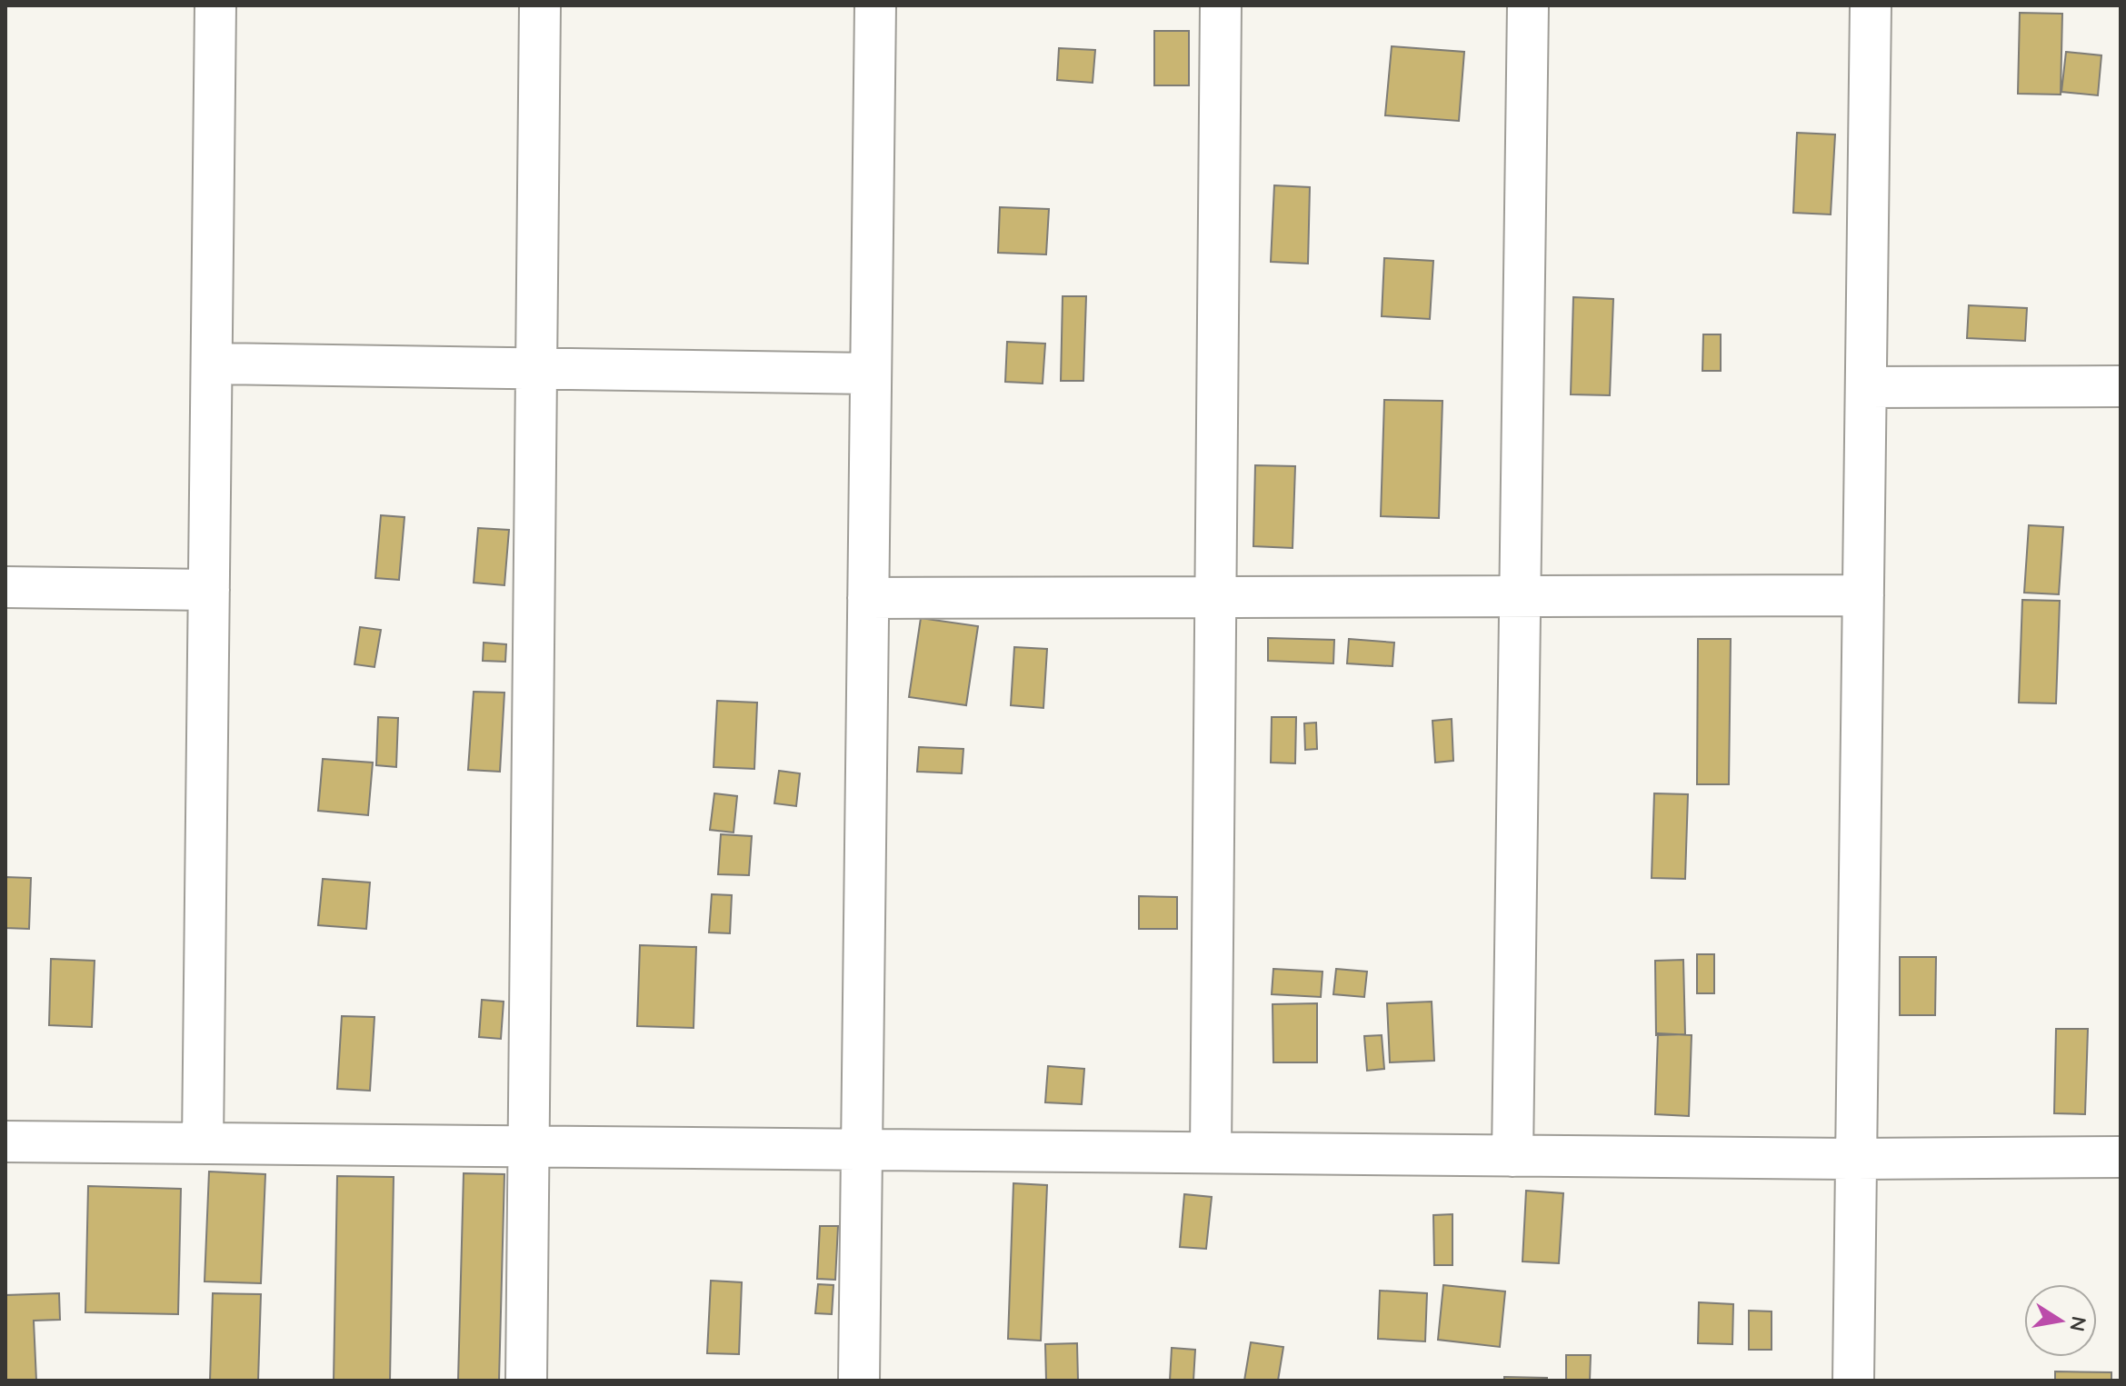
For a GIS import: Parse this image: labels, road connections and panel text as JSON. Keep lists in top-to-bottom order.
{
  "north": "right"
}
